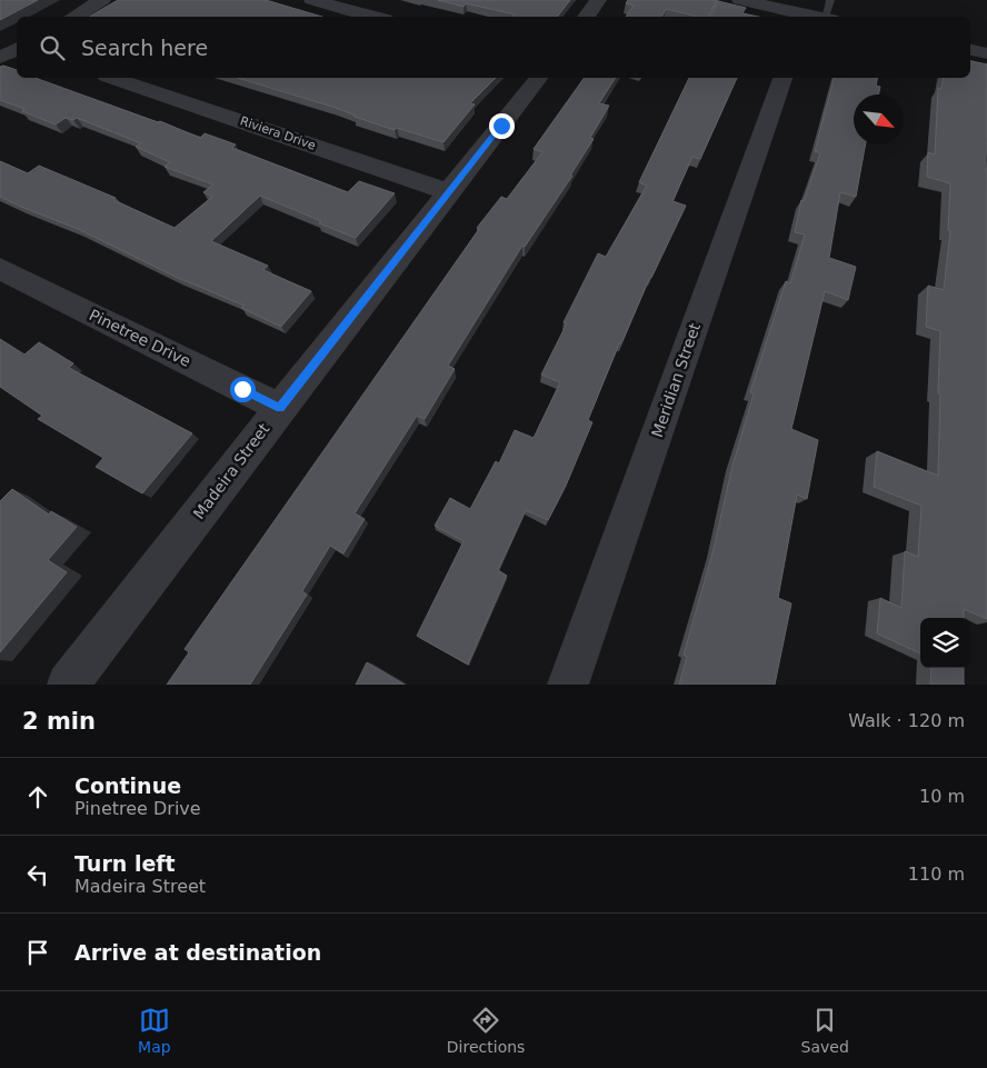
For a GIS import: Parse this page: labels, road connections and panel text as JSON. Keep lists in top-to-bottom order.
{
  "streets": {
    "street": [
      "Riviera Drive",
      "Pinetree Drive",
      "Meridian Street",
      "Madeira Street"
    ]
  },
  "crossings": [
    ["Riviera Drive", "Madeira Street"],
    ["Pinetree Drive", "Madeira Street"]
  ],
  "north": "bottom right",
  "page": {
    "search": "Search here",
    "heading": ["2 min", "Walk · 120 m"],
    "list": [
      ["Continue", "Pinetree Drive", "10 m"],
      ["Turn left", "Madeira Street", "110 m"],
      "Arrive at destination"
    ],
    "nav": ["Map", "Directions", "Saved"]
  }
}
